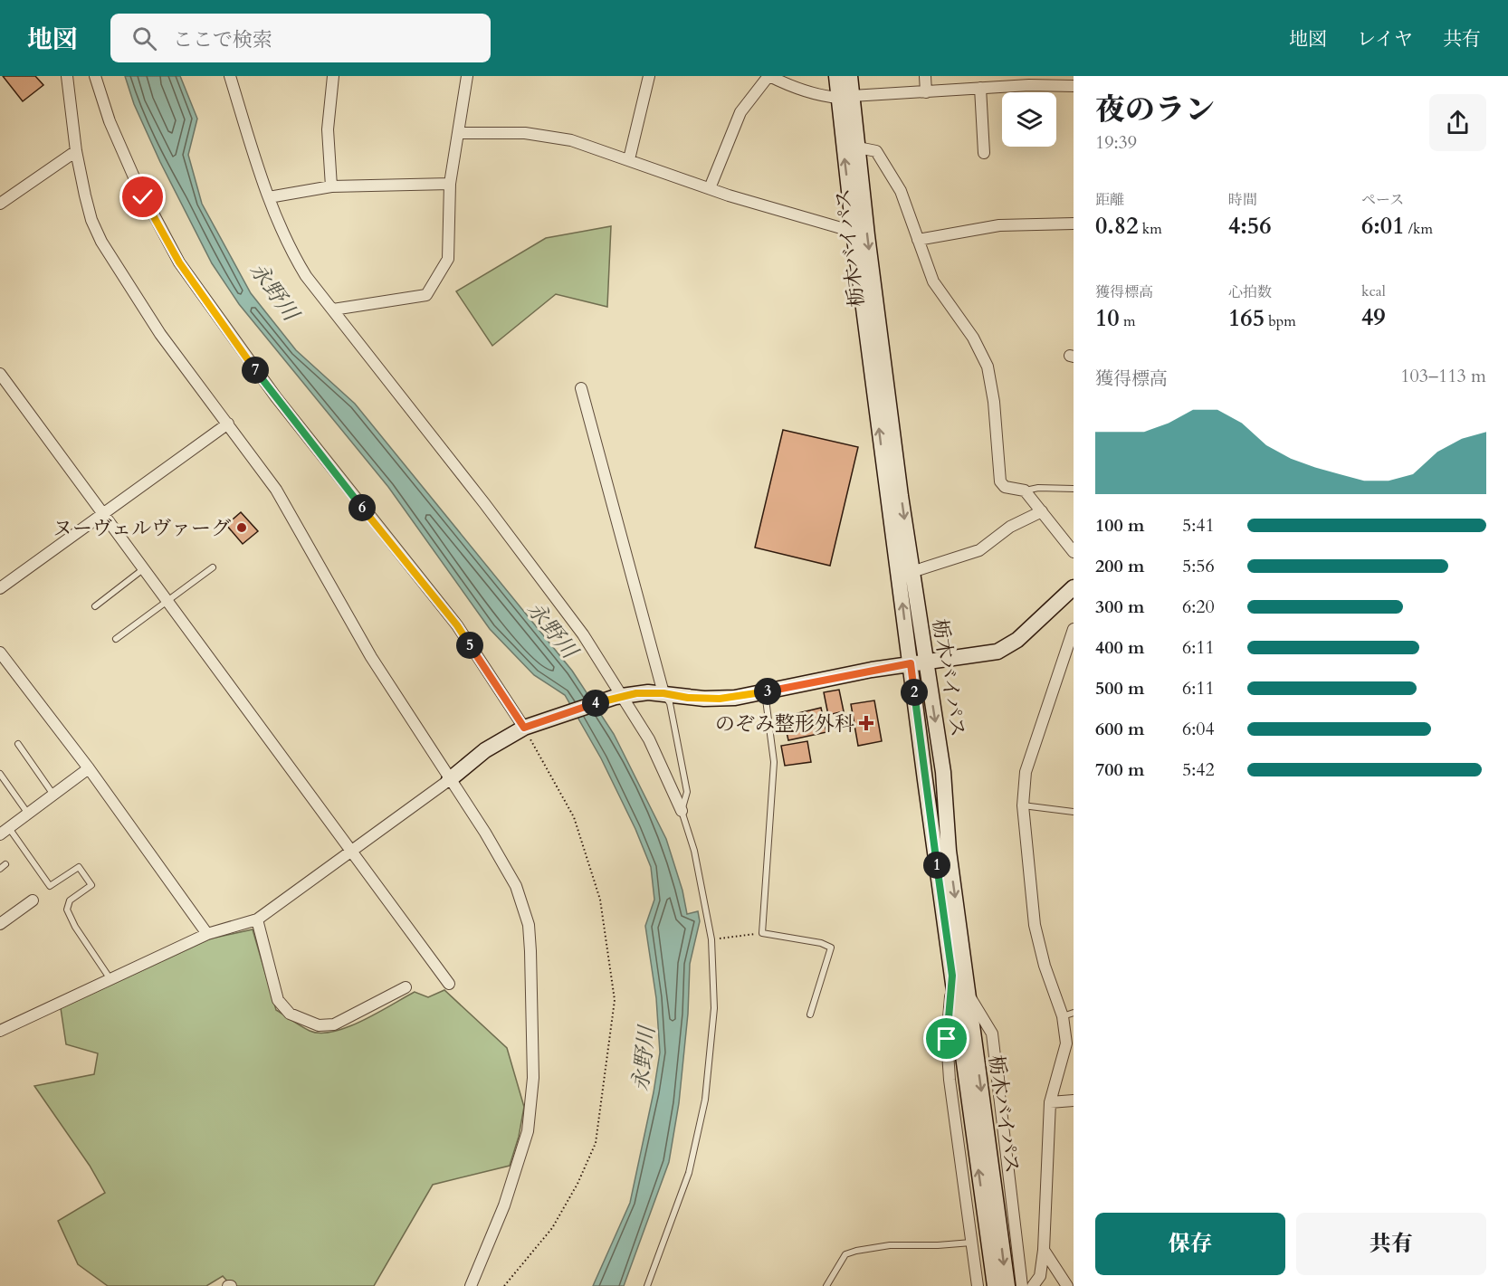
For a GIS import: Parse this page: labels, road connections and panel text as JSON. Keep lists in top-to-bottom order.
{
  "streets": {
    "main road": ["栃木バイパス"]
  },
  "water": ["永野川"],
  "places": {
    "other": ["ヌーヴェルヴァーグ"],
    "health": ["のぞみ整形外科"]
  },
  "page": {
    "header": "地図",
    "search": "ここで検索",
    "nav": ["地図", "レイヤ", "共有"],
    "heading": ["夜のラン", "19:39"],
    "stats": [
      ["距離", "0.82 km"],
      ["時間", "4:56"],
      ["ペース", "6:01 /km"],
      ["獲得標高", "10 m"],
      ["心拍数", "165 bpm"],
      ["kcal", "49"]
    ],
    "chart": ["獲得標高", "103–113 m"],
    "pins": [
      "7",
      "6",
      "5",
      "3",
      "2",
      "4",
      "1"
    ],
    "list": [
      {
        "name": "100 m",
        "note": "5:41"
      },
      {
        "name": "200 m",
        "note": "5:56"
      },
      {
        "name": "300 m",
        "note": "6:20"
      },
      {
        "name": "400 m",
        "note": "6:11"
      },
      {
        "name": "500 m",
        "note": "6:11"
      },
      {
        "name": "600 m",
        "note": "6:04"
      },
      {
        "name": "700 m",
        "note": "5:42"
      }
    ],
    "buttons": ["保存", "共有"]
  }
}
